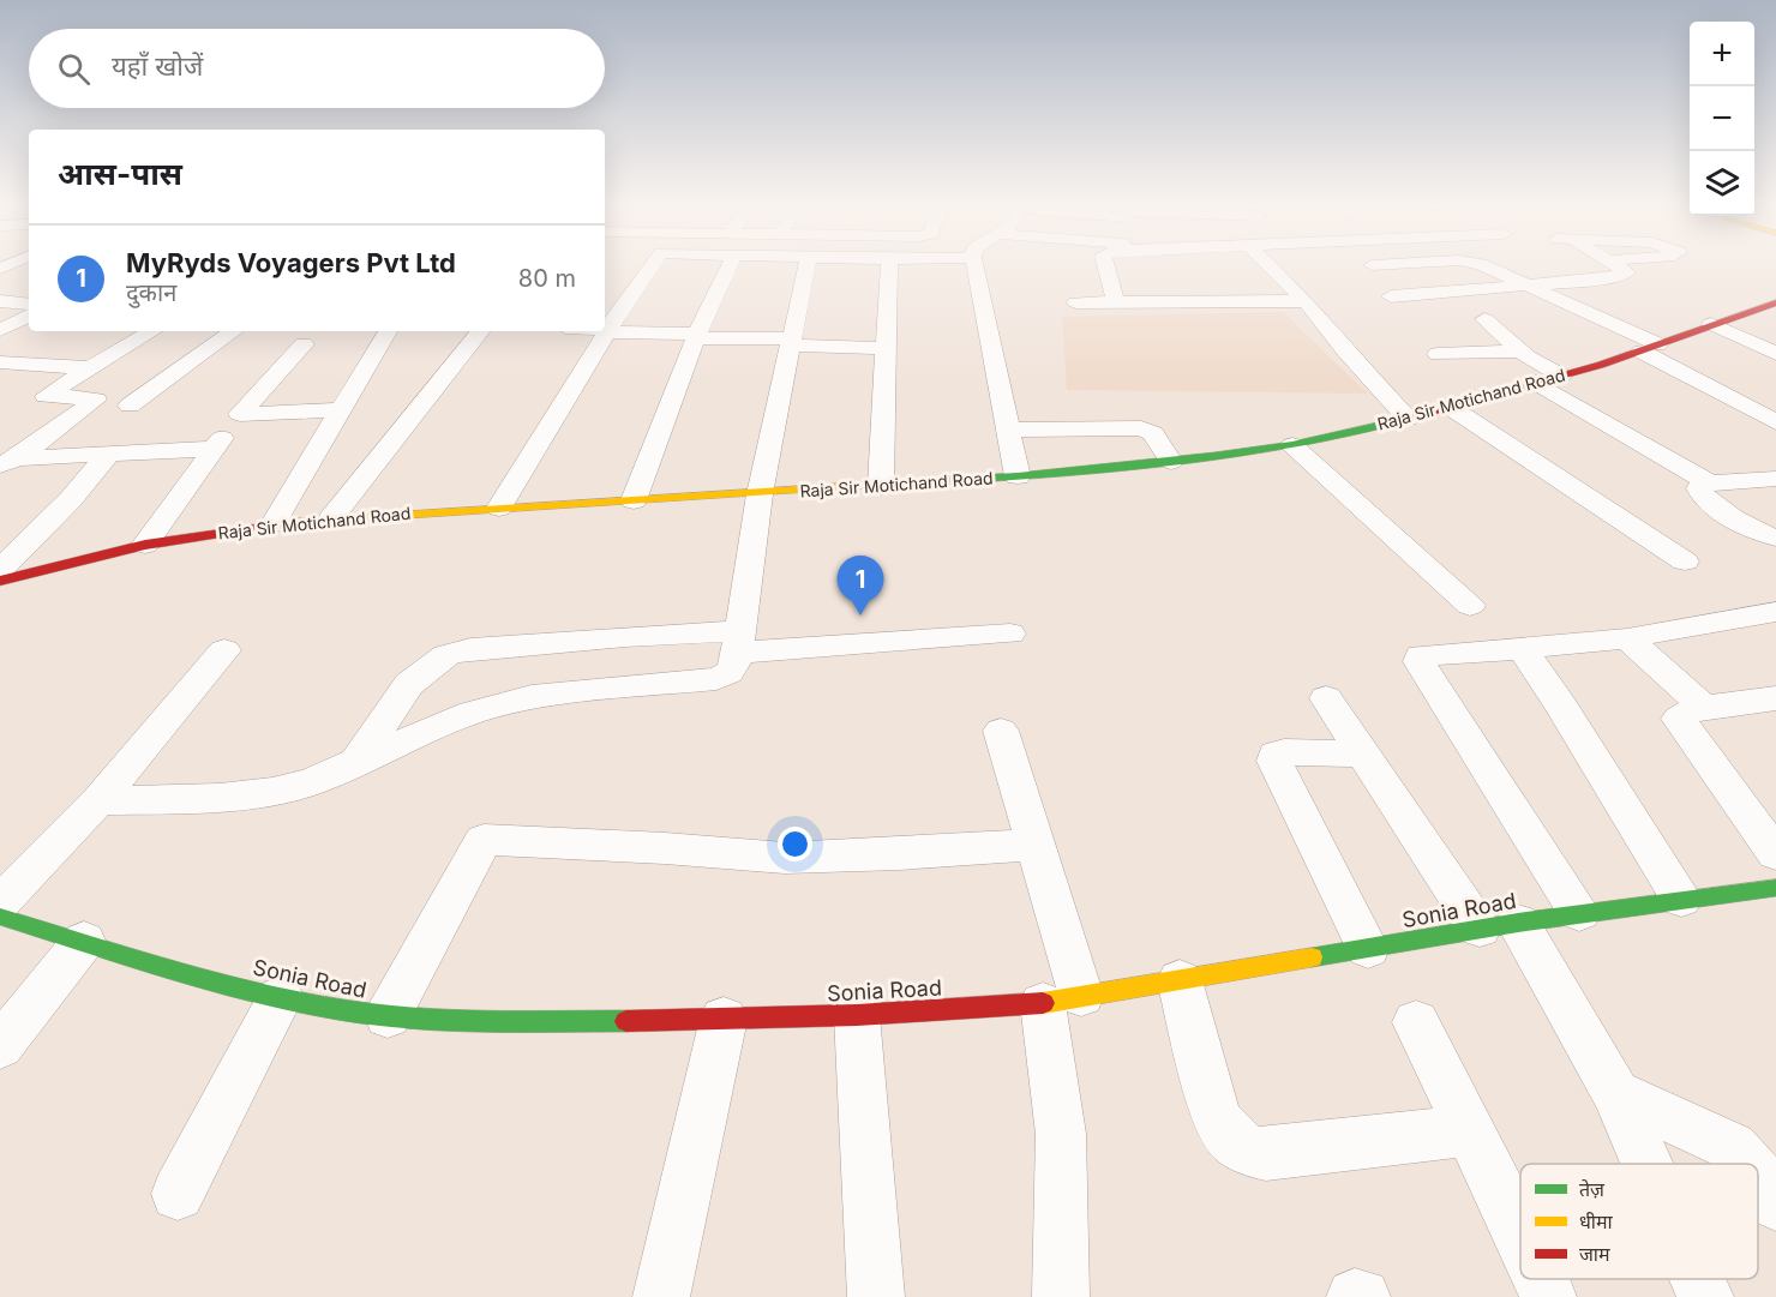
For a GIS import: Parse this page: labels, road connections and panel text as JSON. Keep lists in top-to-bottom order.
{
  "streets": {
    "street": ["Raja Sir Motichand Road", "Sonia Road"]
  },
  "legend": ["तेज़", "धीमा", "जाम"],
  "page": {
    "map_buttons": ["+", "−"],
    "search": "यहाँ खोजें",
    "heading": "आस-पास",
    "list": [
      {
        "mark": "1",
        "name": "MyRyds Voyagers Pvt Ltd",
        "note": "दुकान",
        "value": "80 m"
      }
    ],
    "pins": "1"
  }
}
